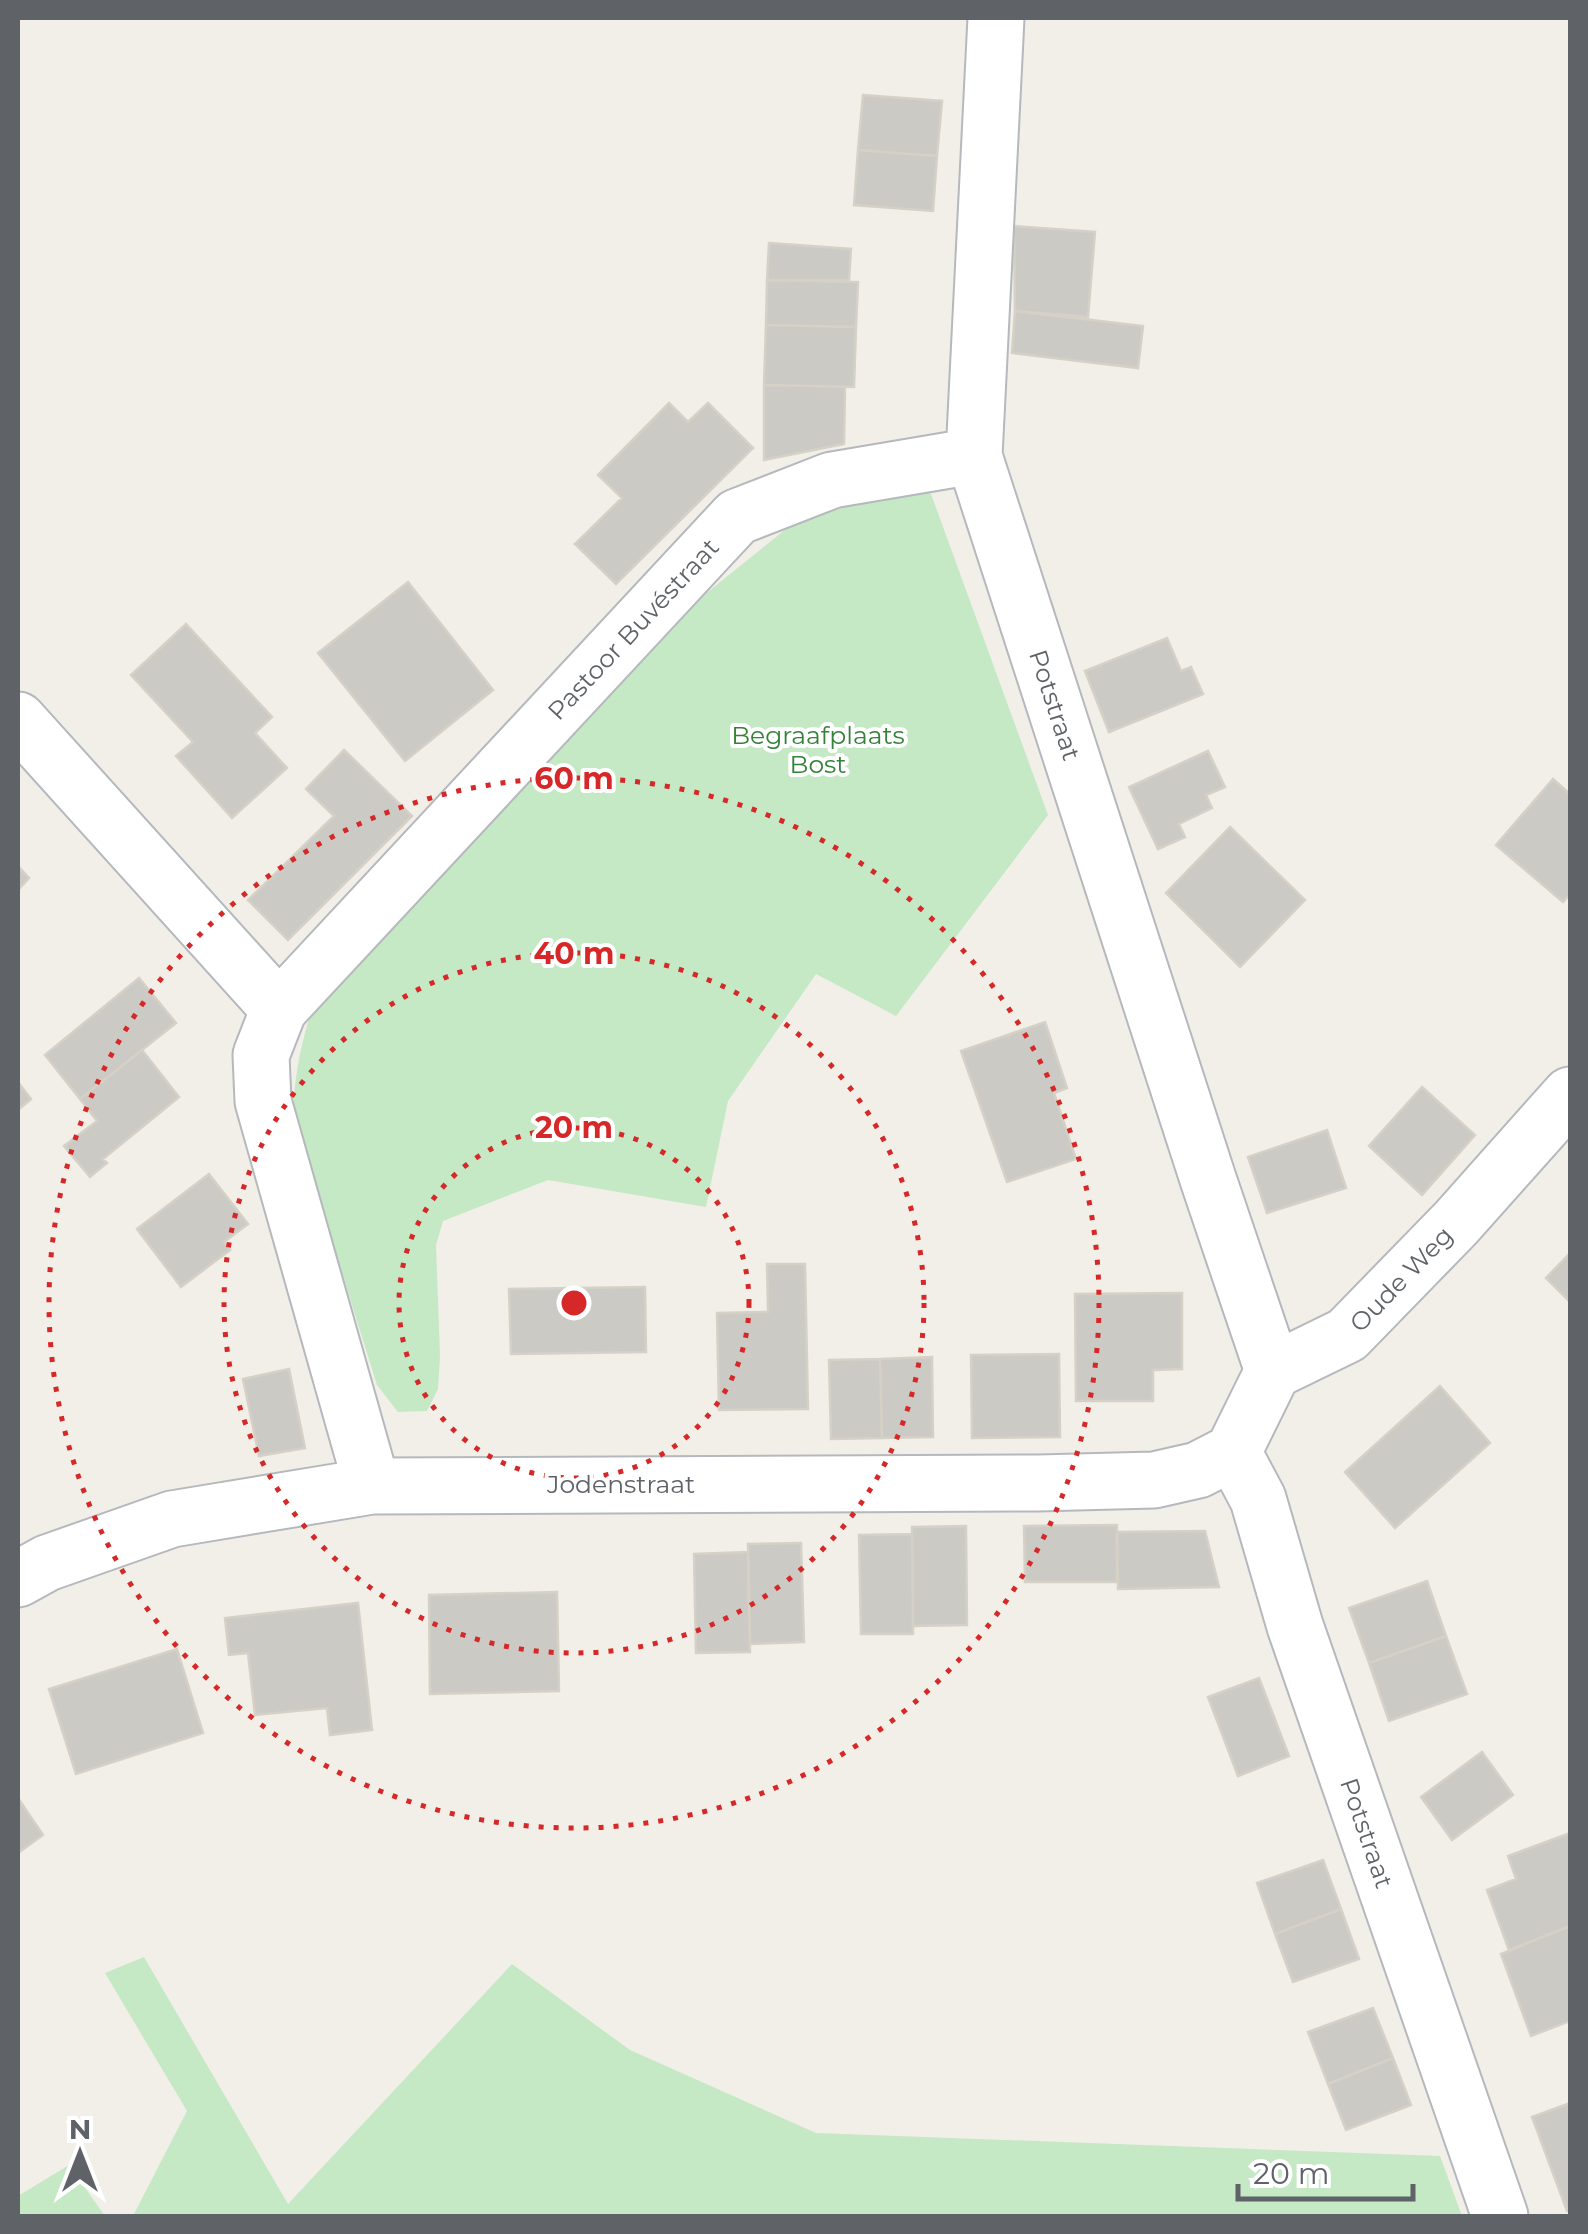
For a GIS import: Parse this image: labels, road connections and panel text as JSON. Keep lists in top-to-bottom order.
{
  "streets": {
    "street": [
      "Pastoor Buvéstraat",
      "Potstraat",
      "Oude Weg",
      "Jodenstraat"
    ]
  },
  "crossings": [
    ["Pastoor Buvéstraat", "Potstraat"],
    ["Pastoor Buvéstraat", "Jodenstraat"],
    ["Potstraat", "Oude Weg"],
    ["Potstraat", "Jodenstraat"]
  ],
  "parks": ["Begraafplaats Bost"],
  "scale_bar": "20 m",
  "north": "top",
  "rings": ["60 m", "40 m", "20 m"]
}
